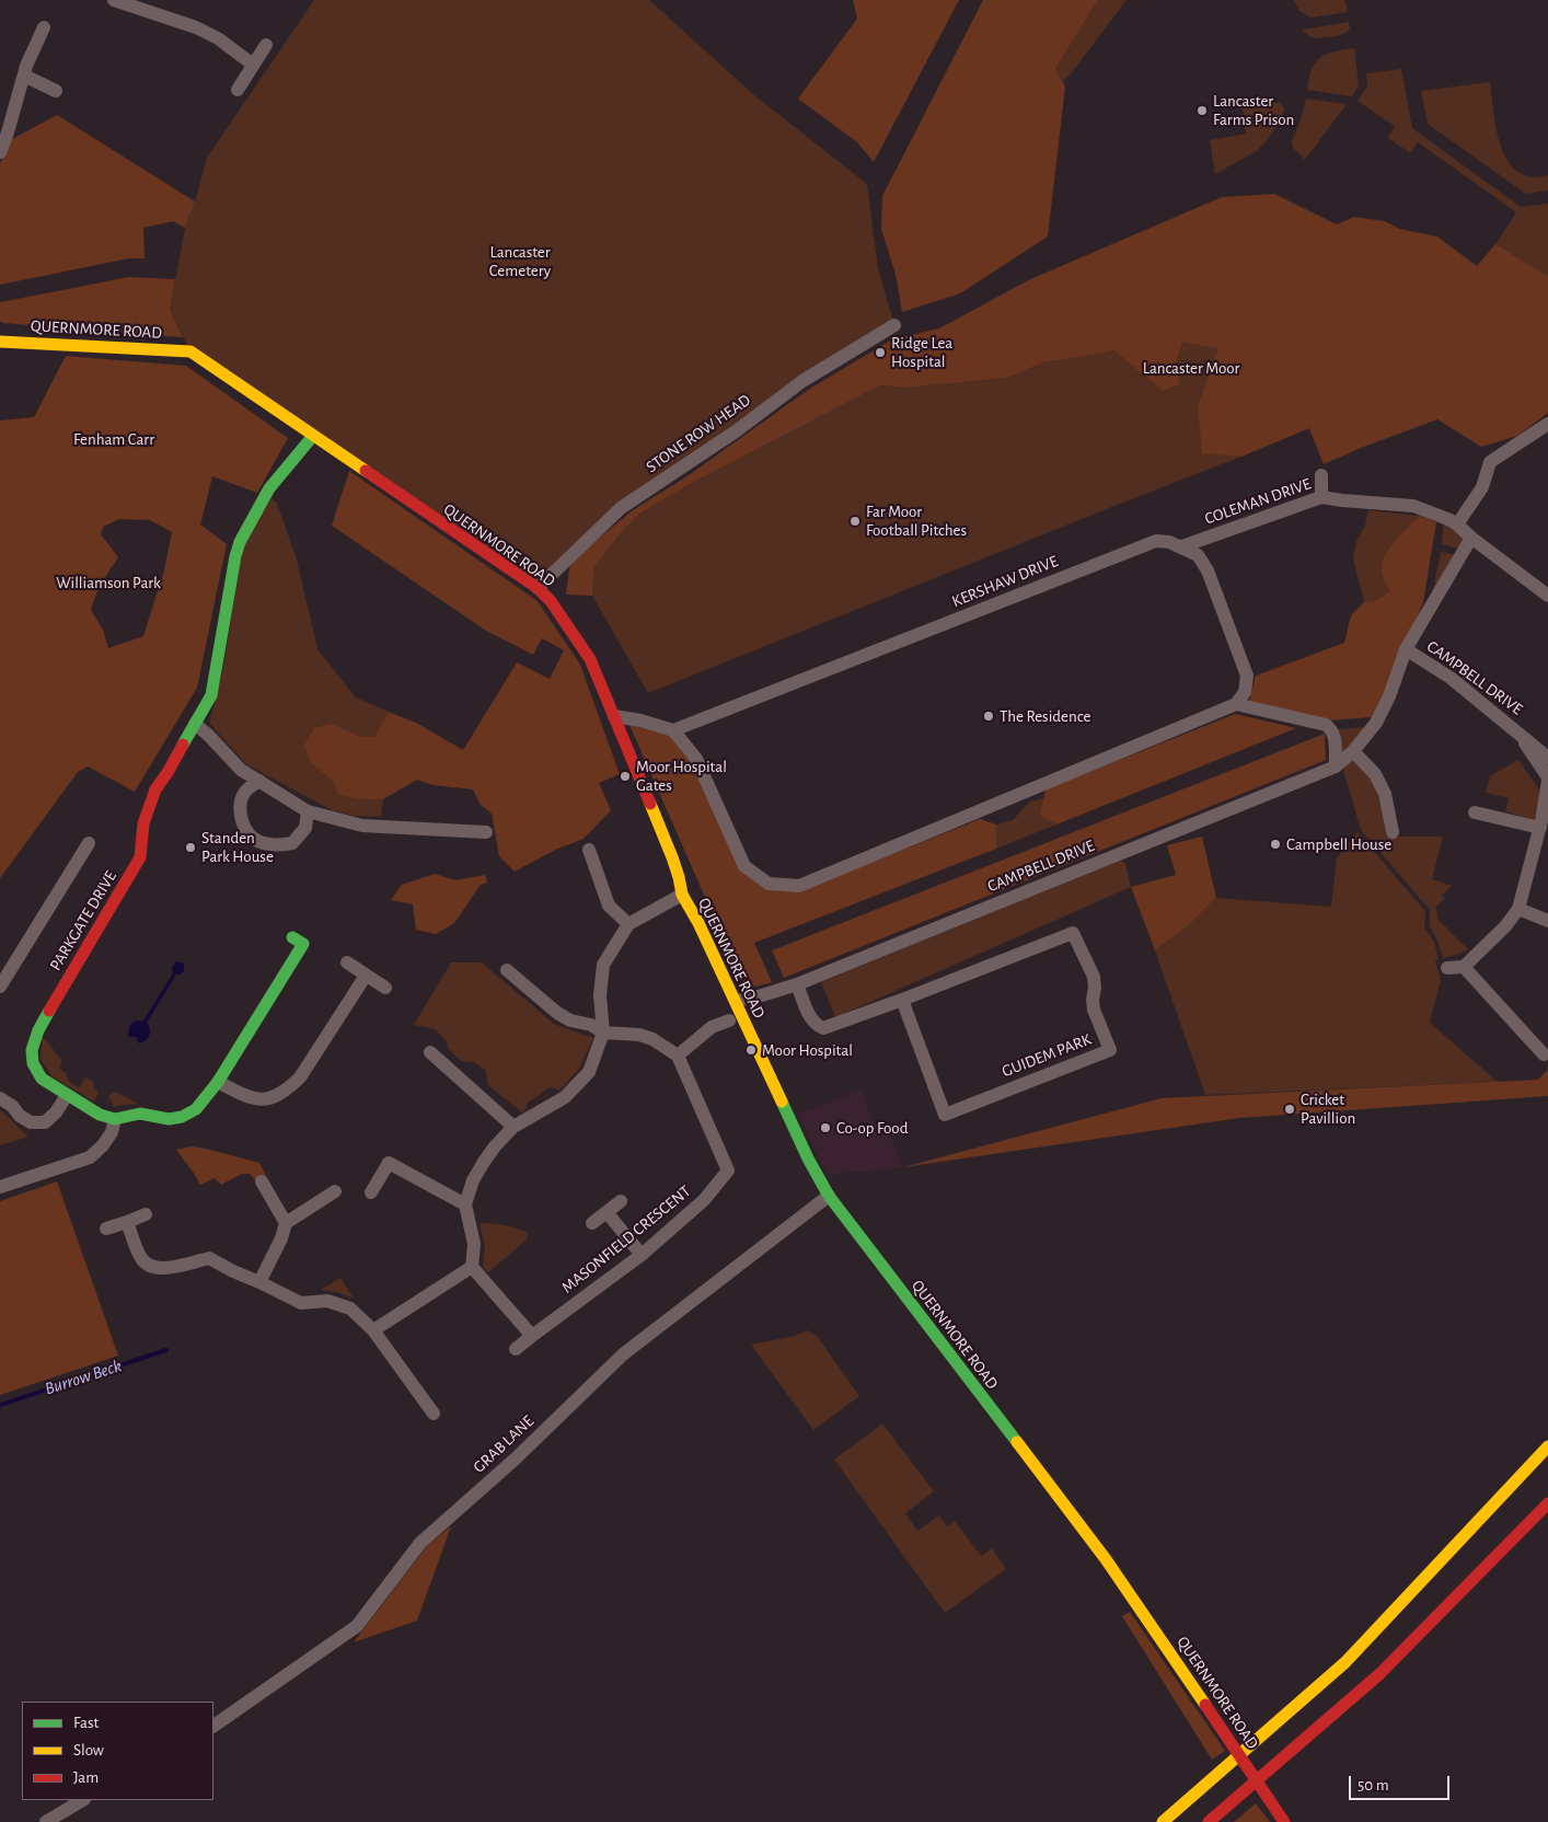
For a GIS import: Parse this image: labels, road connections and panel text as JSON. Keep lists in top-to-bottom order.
{
  "streets": {
    "main road": ["QUERNMORE ROAD", "PARKGATE DRIVE"],
    "street": [
      "STONE ROW HEAD",
      "COLEMAN DRIVE",
      "KERSHAW DRIVE",
      "CAMPBELL DRIVE",
      "GUIDEM PARK",
      "MASONFIELD CRESCENT",
      "GRAB LANE"
    ]
  },
  "crossings": [
    ["QUERNMORE ROAD", "STONE ROW HEAD"],
    ["QUERNMORE ROAD", "CAMPBELL DRIVE"],
    ["QUERNMORE ROAD", "PARKGATE DRIVE"],
    ["QUERNMORE ROAD", "GRAB LANE"],
    ["COLEMAN DRIVE", "KERSHAW DRIVE"],
    ["COLEMAN DRIVE", "CAMPBELL DRIVE"],
    ["CAMPBELL DRIVE", "GUIDEM PARK"]
  ],
  "water": ["Burrow Beck"],
  "parks": [
    "Lancaster Cemetery",
    "Lancaster Moor",
    "Fenham Carr",
    "Williamson Park"
  ],
  "places": [
    "Lancaster Farms Prison",
    "Ridge Lea Hospital",
    "Far Moor Football Pitches",
    "The Residence",
    "Moor Hospital Gates",
    "Campbell House",
    "Standen Park House",
    "Moor Hospital",
    "Cricket Pavillion",
    "Co-op Food"
  ],
  "legend": ["Fast", "Slow", "Jam"],
  "scale_bar": "50 m"
}
